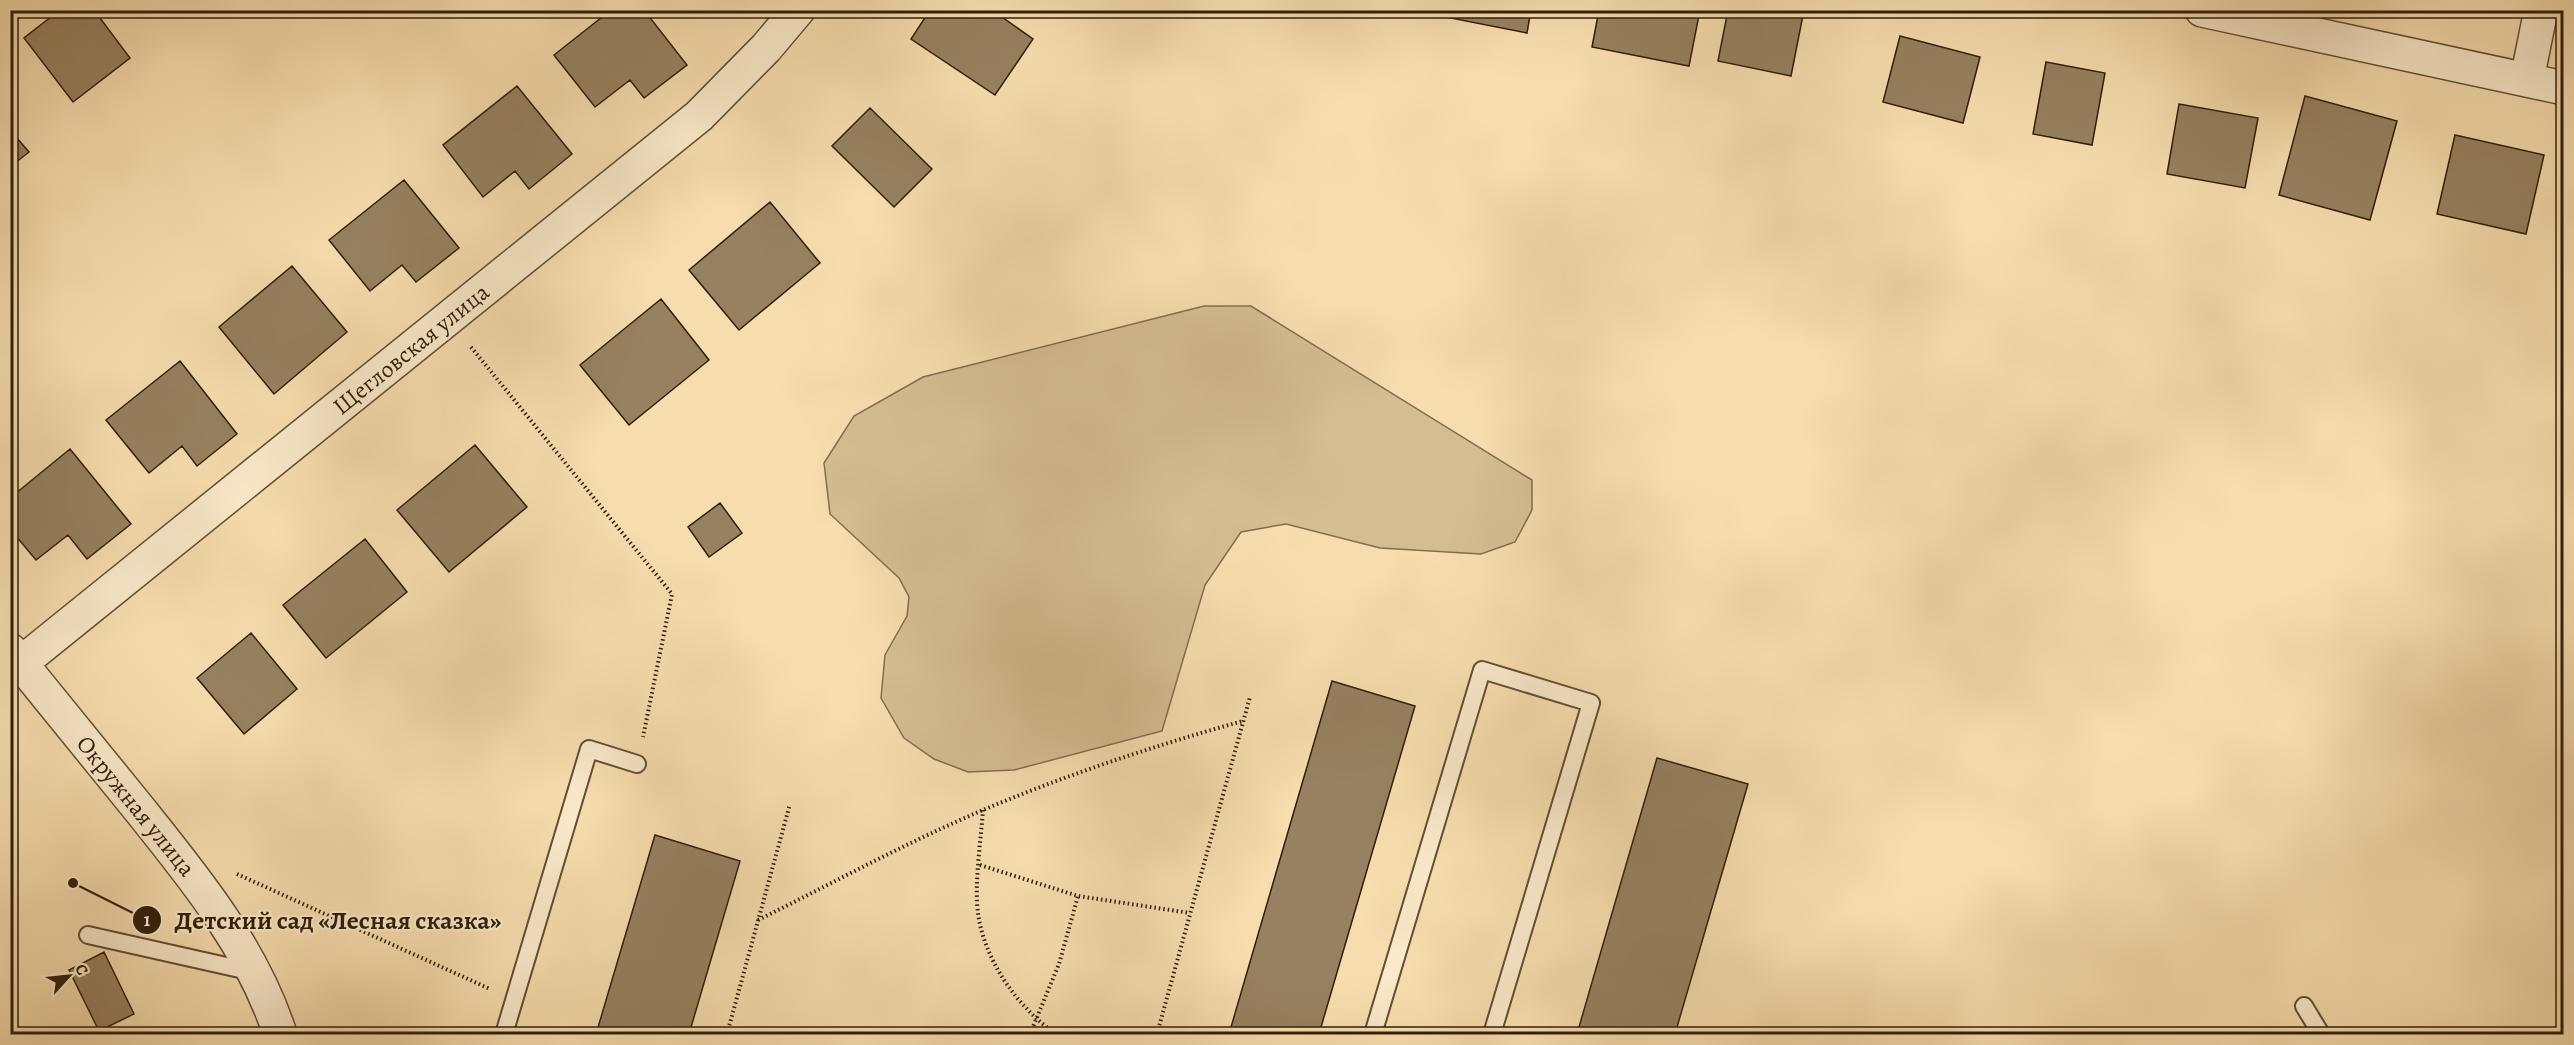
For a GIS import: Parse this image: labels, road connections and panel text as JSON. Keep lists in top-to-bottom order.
{
  "streets": {
    "street": ["Щегловская улица", "Окружная улица"]
  },
  "crossings": [
    ["Щегловская улица", "Окружная улица"]
  ],
  "places": ["Детский сад «Лесная сказка»"],
  "north": "top right"
}
